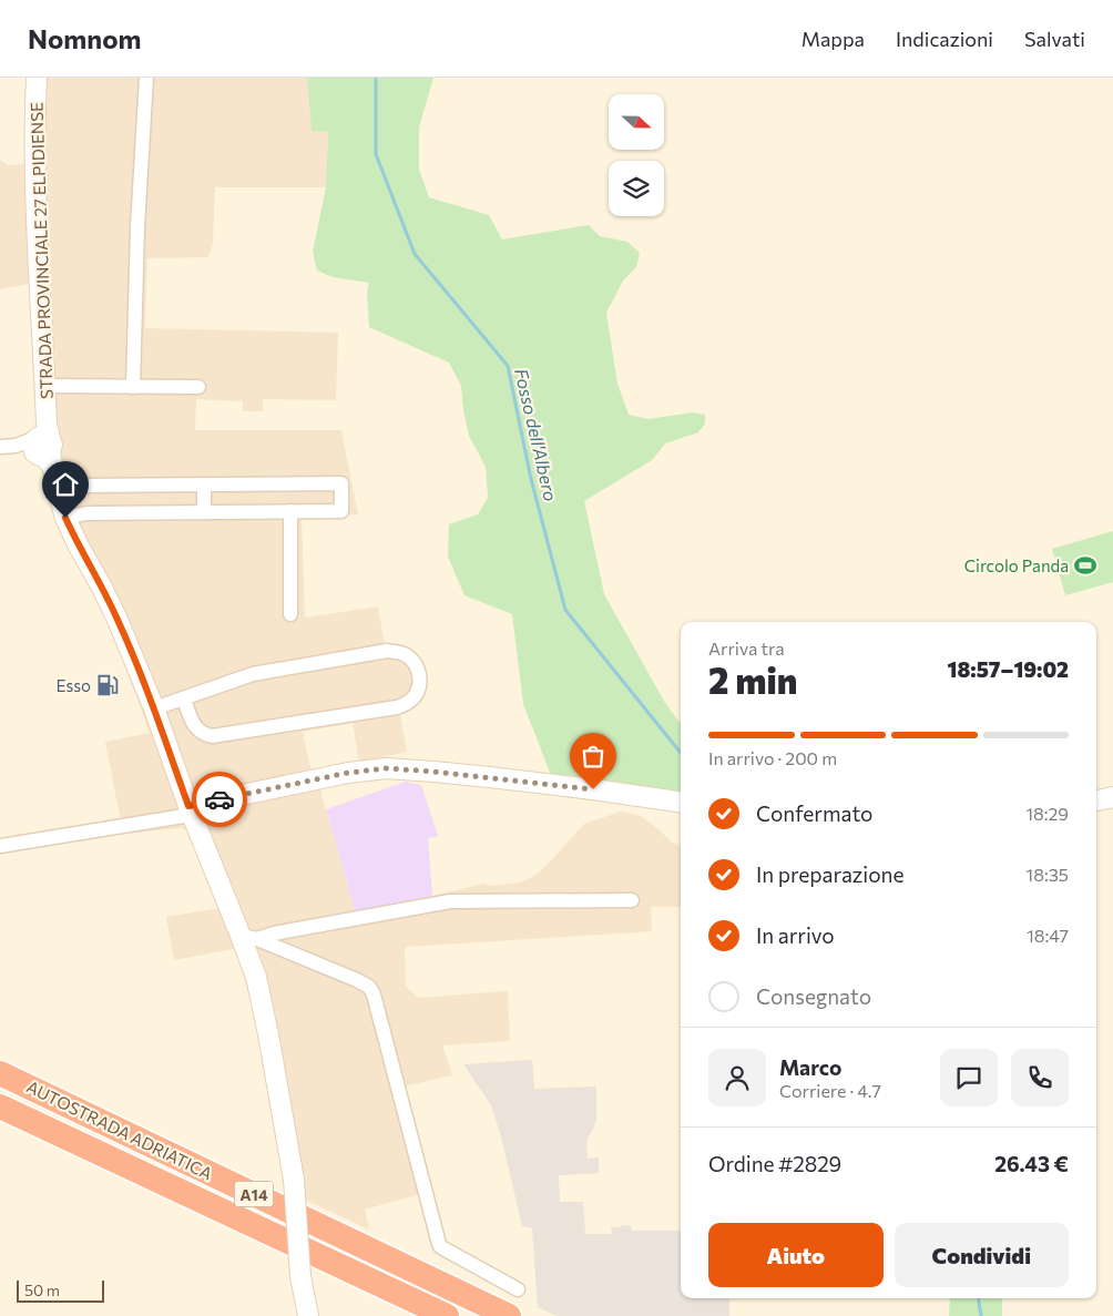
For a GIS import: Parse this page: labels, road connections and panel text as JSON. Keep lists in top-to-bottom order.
{
  "streets": {
    "highway": ["AUTOSTRADA ADRIATICA", "A14"],
    "main road": ["STRADA PROVINCIALE 27 ELPIDIENSE"]
  },
  "water": ["Fosso dell'Albero"],
  "places": {
    "sports": ["Circolo Panda"],
    "fuel station": ["Esso"]
  },
  "scale_bar": "50 m",
  "north": "right",
  "page": {
    "header": "Nomnom",
    "nav": ["Mappa", "Indicazioni", "Salvati"],
    "heading": ["2 min", "Arriva tra", "18:57–19:02"],
    "panel": [
      "Marco",
      "Corriere · 4.7",
      "Ordine #2829",
      "26.43 €"
    ],
    "bar": "In arrivo · 200 m",
    "list": [
      ["Confermato", "18:29"],
      ["In preparazione", "18:35"],
      ["In arrivo", "18:47"],
      "Consegnato"
    ],
    "buttons": ["Aiuto", "Condividi"],
    "scale": "50 m"
  }
}
